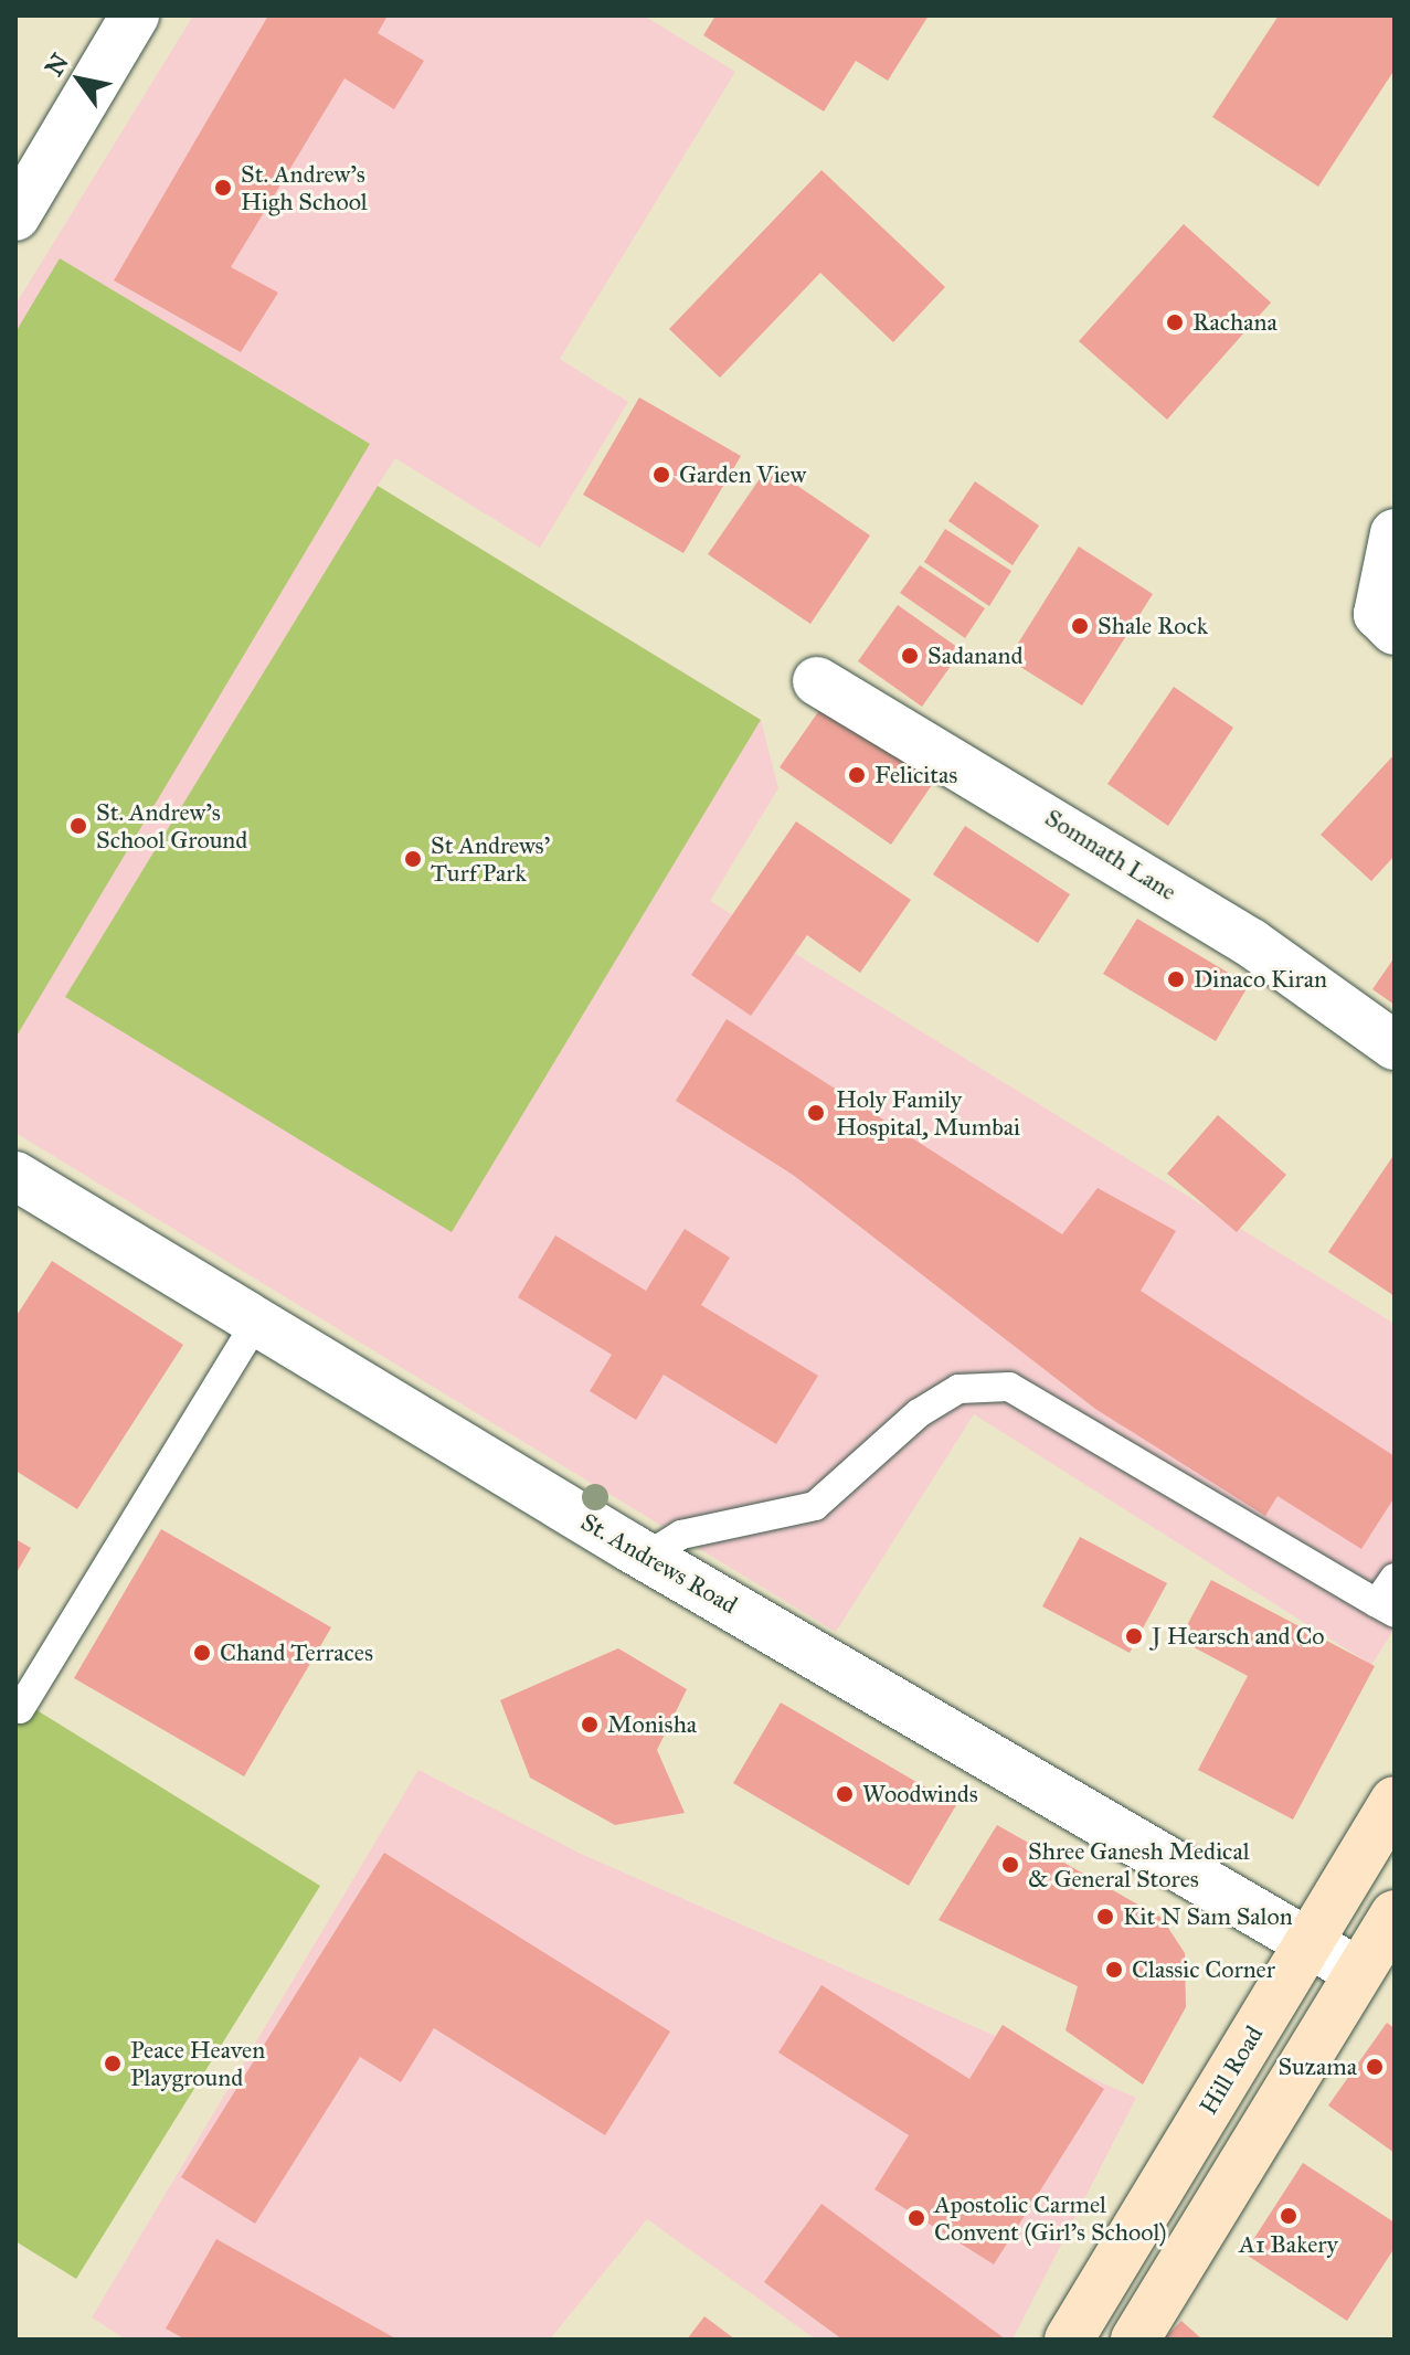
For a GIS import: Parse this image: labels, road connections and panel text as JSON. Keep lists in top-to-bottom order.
{
  "streets": {
    "main road": ["Hill Road"],
    "street": ["Somnath Lane", "St. Andrews Road"]
  },
  "crossings": [
    ["St. Andrews Road", "Hill Road"]
  ],
  "places": [
    "St. Andrew's High School",
    "Rachana",
    "Garden View",
    "Shale Rock",
    "Sadanand",
    "Felicitas",
    "St. Andrew's School Ground",
    "St Andrews' Turf Park",
    "Dinaco Kiran",
    "Holy Family Hospital, Mumbai",
    "J Hearsch and Co",
    "Chand Terraces",
    "Monisha",
    "Woodwinds",
    "Shree Ganesh Medical & General Stores",
    "Kit N Sam Salon",
    "Classic Corner",
    "Peace Heaven Playground",
    "Suzama",
    "A1 Bakery",
    "Apostolic Carmel Convent (Girl's School)"
  ],
  "north": "top left"
}
